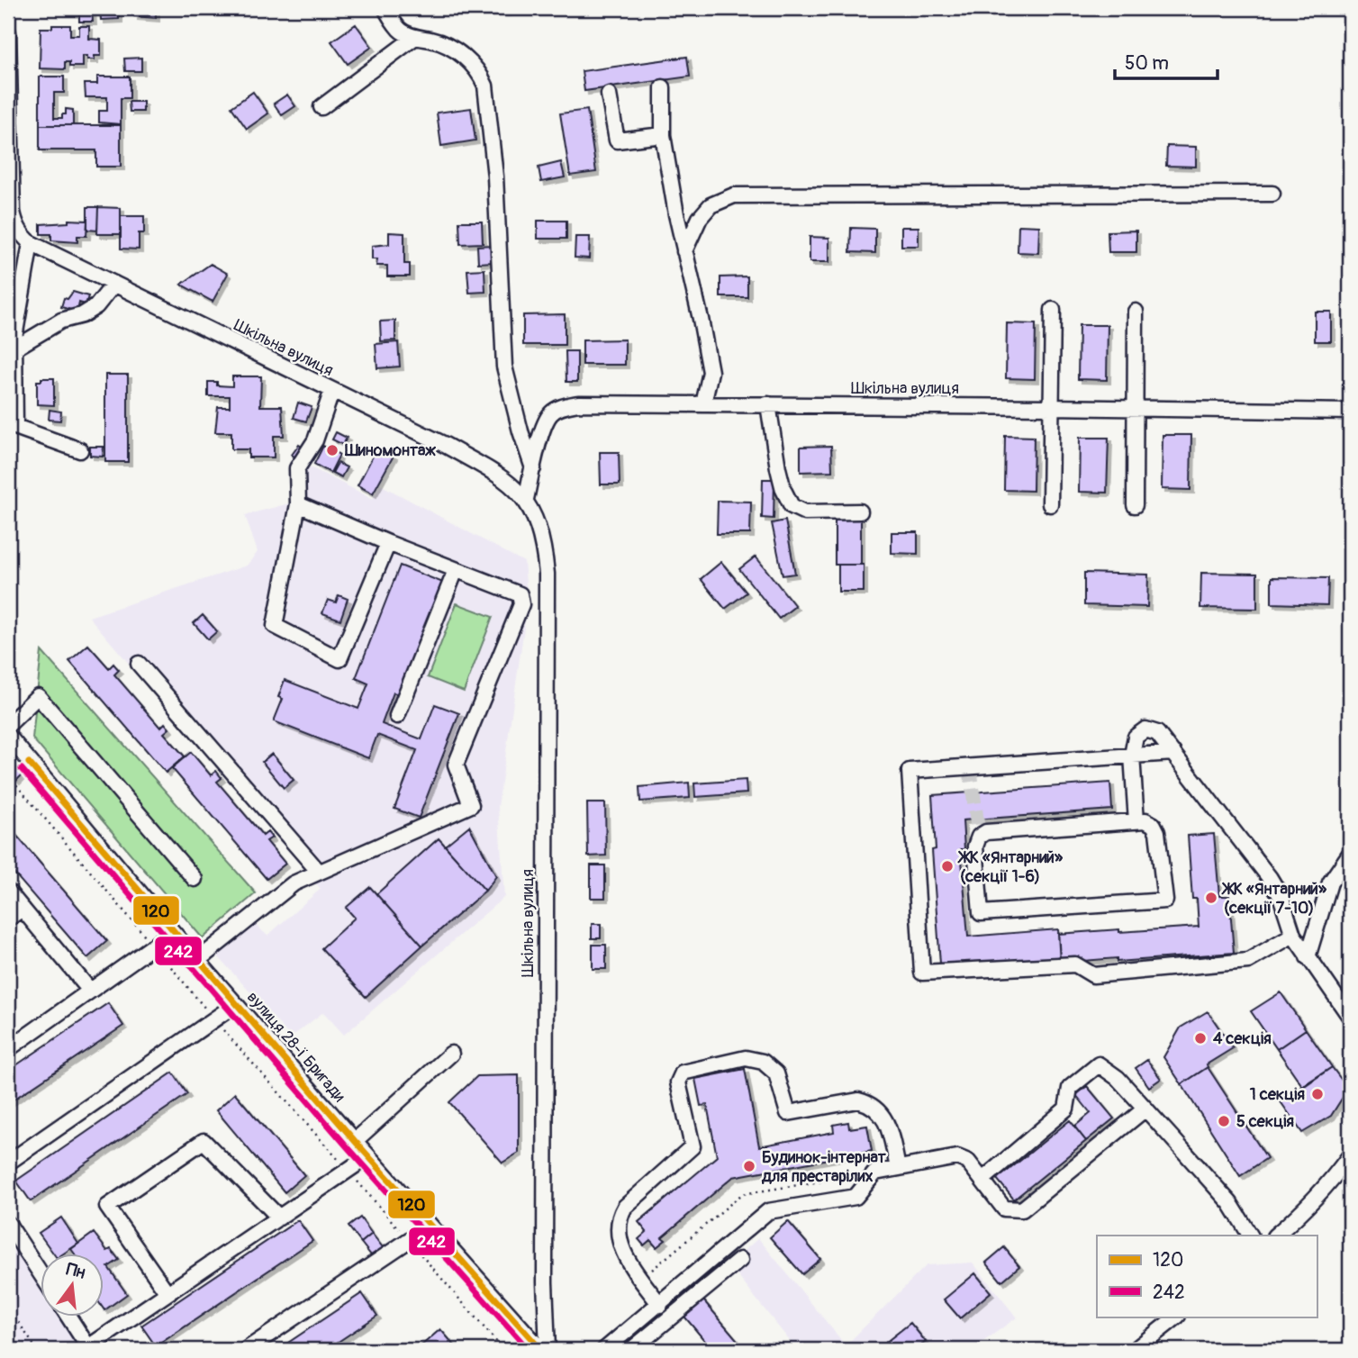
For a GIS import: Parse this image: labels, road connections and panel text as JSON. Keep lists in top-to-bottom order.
{
  "streets": {
    "street": ["Шкільна вулиця", "вулиця 28-ї Бригади"]
  },
  "places": [
    "Шиномонтаж",
    "ЖК «Янтарний» (секції 1-6)",
    "ЖК «Янтарний» (секції 7-10)",
    "4 секція",
    "1 секція",
    "5 секція",
    "Будинок-інтернат для престарілих"
  ],
  "lines": ["transit line 120", "transit line 242"],
  "legend": ["120", "242"],
  "scale_bar": "50 m",
  "north": "top"
}
